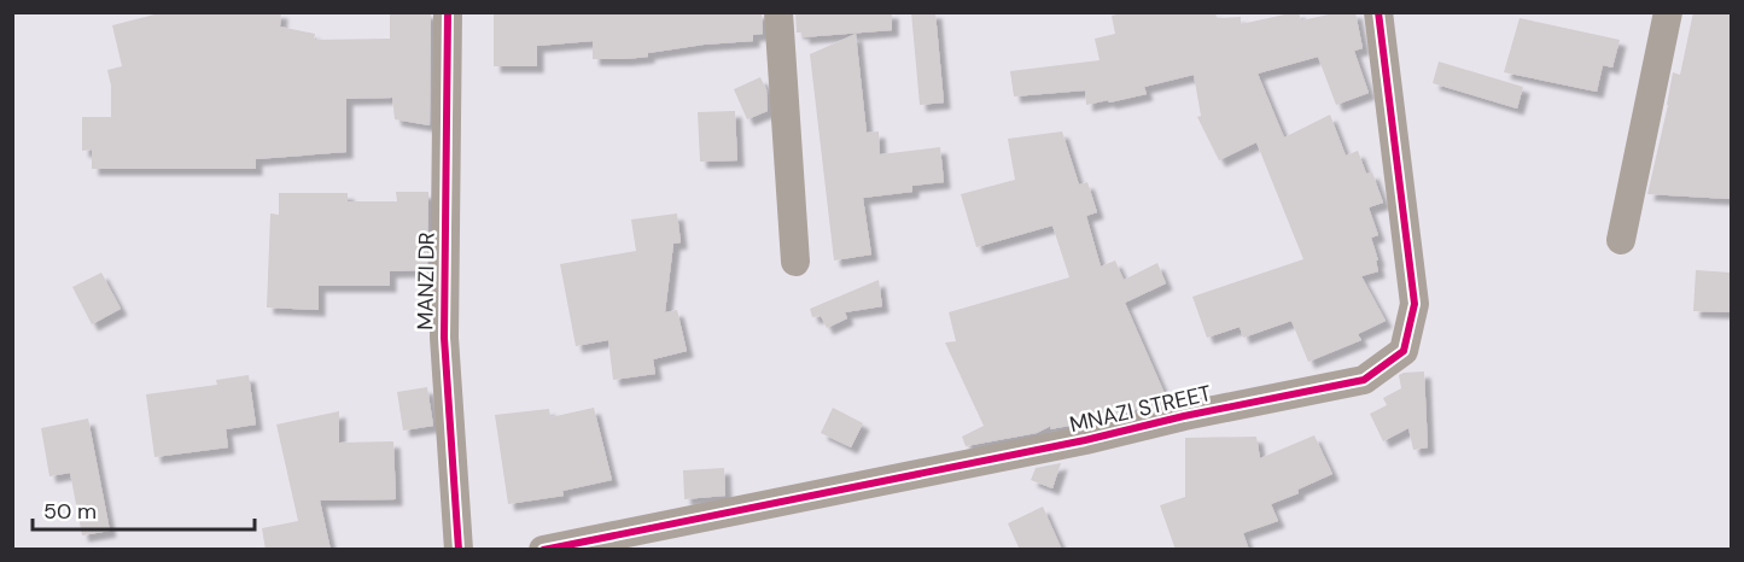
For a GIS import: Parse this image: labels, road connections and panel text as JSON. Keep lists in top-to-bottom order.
{
  "streets": {
    "street": ["MANZI DR", "MNAZI STREET"]
  },
  "scale_bar": "50 m"
}
